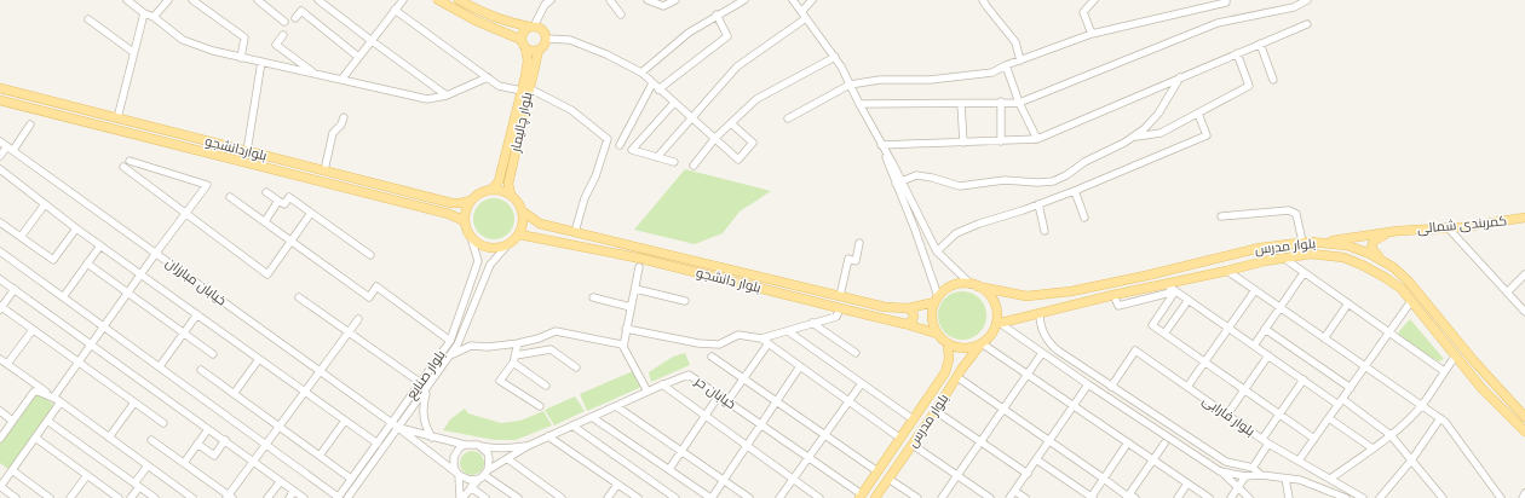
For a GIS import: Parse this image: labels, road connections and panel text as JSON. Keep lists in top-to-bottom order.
{
  "streets": {
    "main road": [
      "بلوار چالیمار",
      "بلواردانشجو",
      "کمربندی شمالی",
      "بلوار مدرس",
      "بلوار دانشجو"
    ],
    "street": [
      "خیابان مبارزان",
      "بلوار صنایع",
      "خیابان حر",
      "بلوار فارابی"
    ]
  },
  "crossings": [
    ["بلوار چالیمار", "بلواردانشجو"],
    ["بلوار چالیمار", "بلوار دانشجو"],
    ["بلوار چالیمار", "بلوار صنایع"],
    ["بلواردانشجو", "بلوار دانشجو"],
    ["بلواردانشجو", "بلوار صنایع"],
    ["بلوار مدرس", "بلوار دانشجو"],
    ["بلوار مدرس", "خیابان حر"],
    ["بلوار دانشجو", "بلوار صنایع"],
    ["خیابان مبارزان", "بلوار صنایع"]
  ]
}
